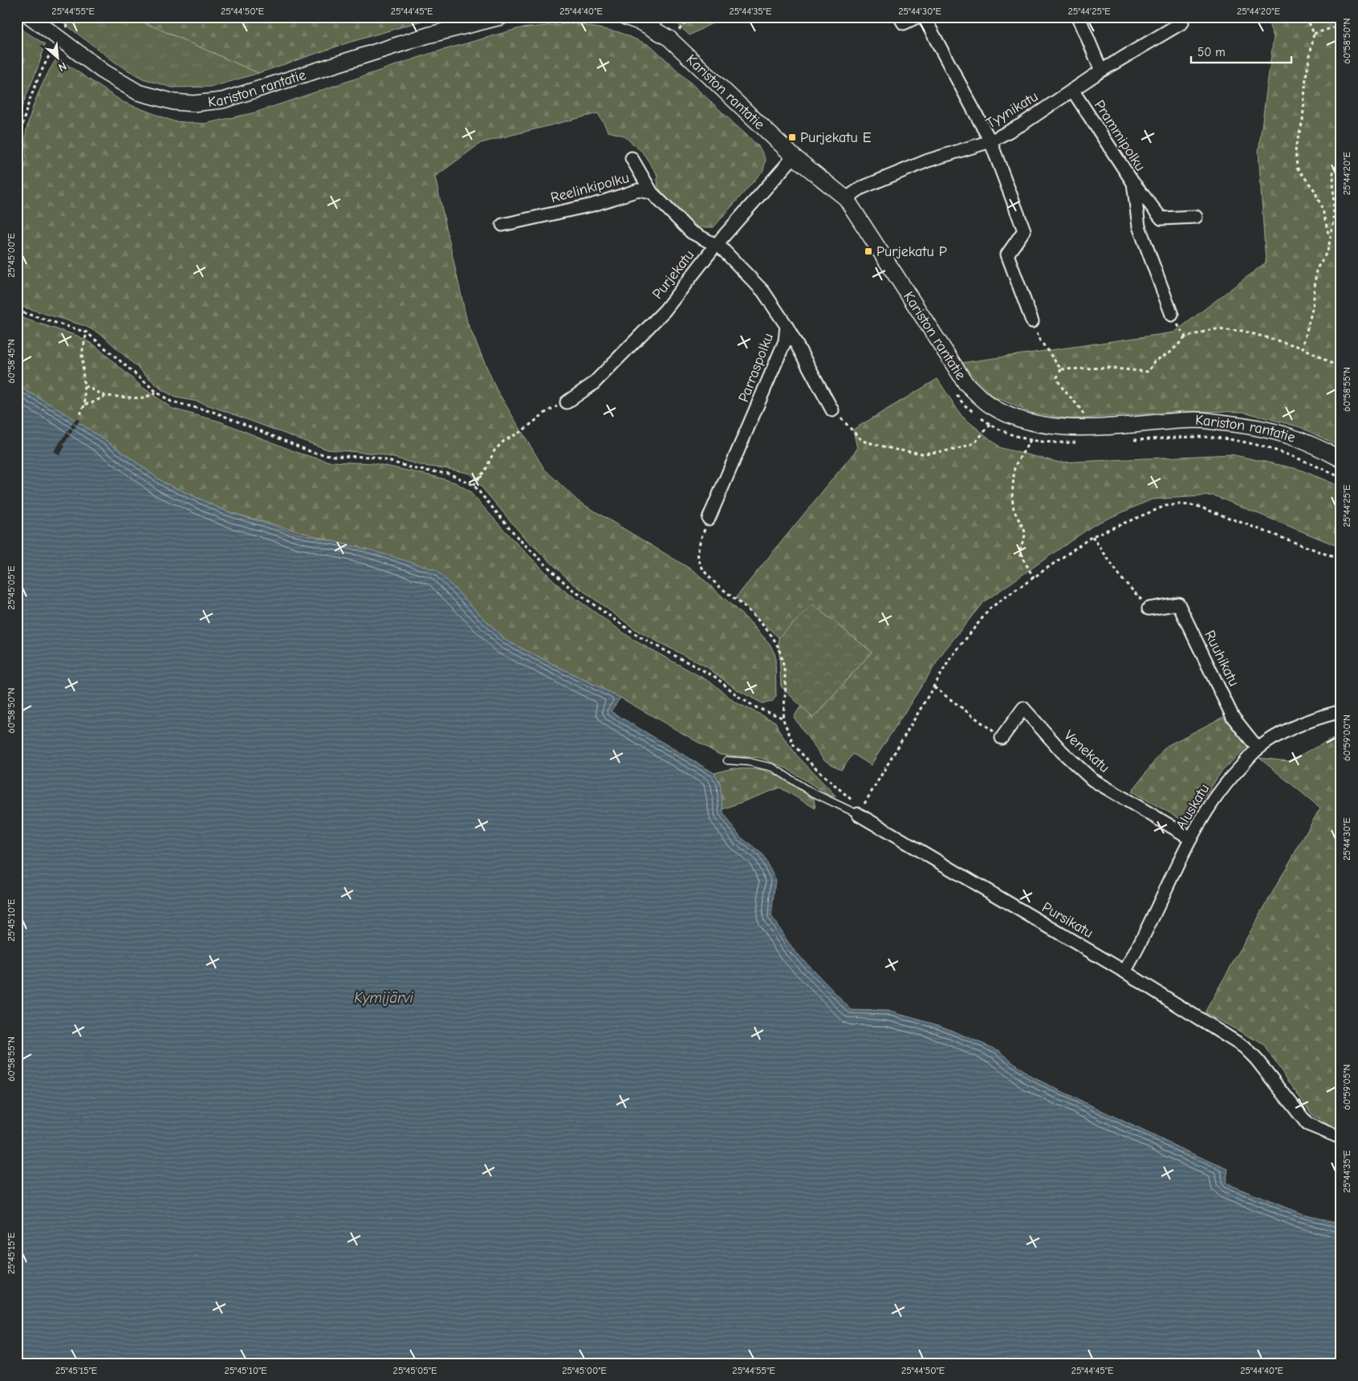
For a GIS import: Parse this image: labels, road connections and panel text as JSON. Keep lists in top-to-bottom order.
{
  "streets": {
    "street": [
      "Kariston rantatie",
      "Tyynikatu",
      "Prammipolku",
      "Reelinkipolku",
      "Purjekatu",
      "Parraspolku",
      "Ruuhikatu",
      "Venekatu",
      "Aluskatu",
      "Pursikatu"
    ]
  },
  "crossings": [
    ["Kariston rantatie", "Tyynikatu"],
    ["Kariston rantatie", "Purjekatu"],
    ["Tyynikatu", "Prammipolku"],
    ["Purjekatu", "Parraspolku"],
    ["Ruuhikatu", "Aluskatu"],
    ["Venekatu", "Aluskatu"],
    ["Aluskatu", "Pursikatu"]
  ],
  "water": ["Kymijärvi"],
  "places": {
    "transit": ["Purjekatu E", "Purjekatu P"]
  },
  "scale_bar": "50 m",
  "north": "bottom right",
  "coordinates": [
    "25°44'55\"E",
    "25°44'50\"E",
    "25°44'45\"E",
    "25°44'40\"E",
    "25°44'35\"E",
    "25°44'30\"E",
    "25°44'25\"E",
    "25°44'20\"E",
    "60°58'50\"N",
    "25°45'00\"E",
    "60°58'45\"N",
    "60°58'55\"N",
    "25°45'05\"E",
    "60°59'00\"N",
    "25°45'10\"E",
    "60°59'05\"N",
    "25°45'15\"E"
  ]
}
